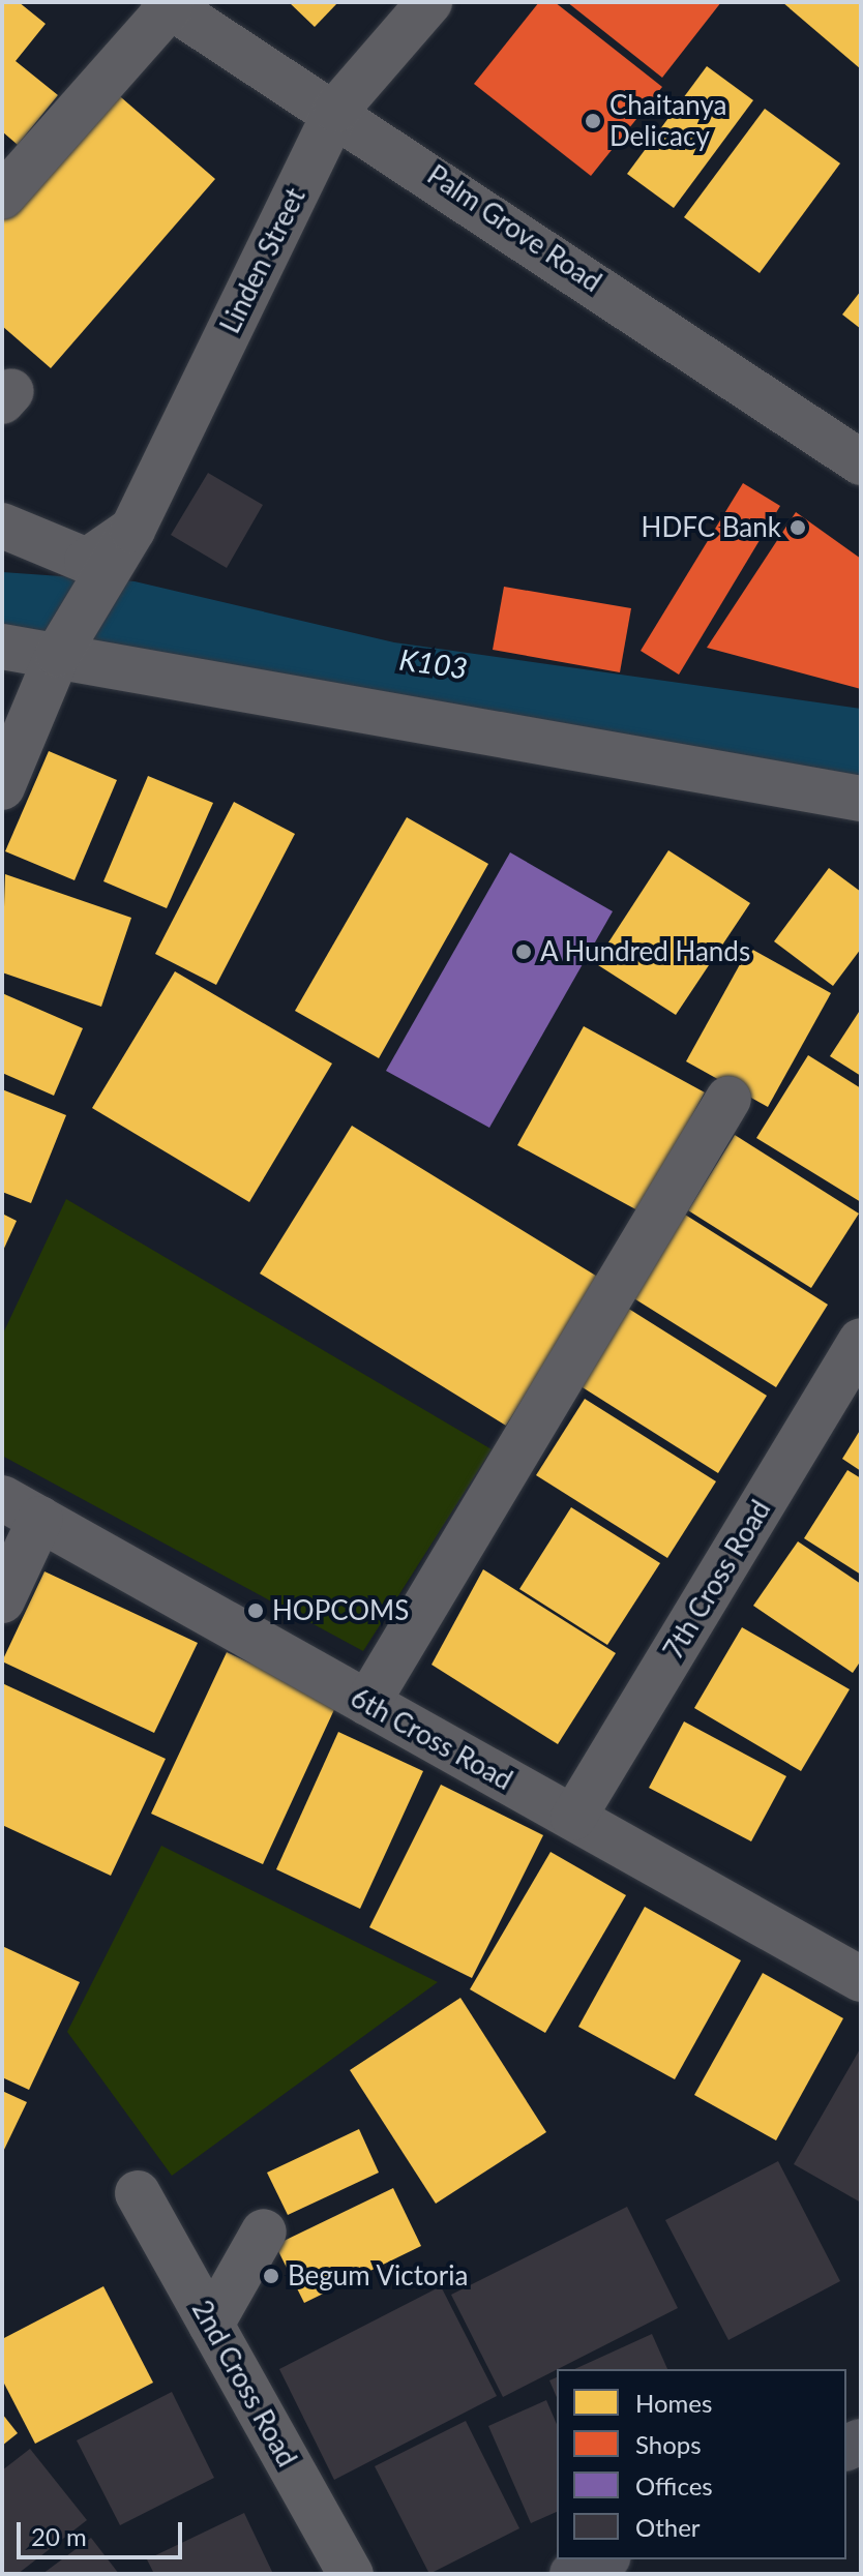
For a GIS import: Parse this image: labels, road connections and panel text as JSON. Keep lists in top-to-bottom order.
{
  "streets": {
    "street": [
      "Palm Grove Road",
      "Linden Street",
      "7th Cross Road",
      "6th Cross Road",
      "2nd Cross Road"
    ]
  },
  "crossings": [
    ["Palm Grove Road", "Linden Street"],
    ["7th Cross Road", "6th Cross Road"]
  ],
  "water": ["K103"],
  "places": [
    "Chaitanya Delicacy",
    "HDFC Bank",
    "A Hundred Hands",
    "HOPCOMS",
    "Begum Victoria"
  ],
  "legend": [
    "Homes",
    "Shops",
    "Offices",
    "Other"
  ],
  "scale_bar": "20 m"
}
